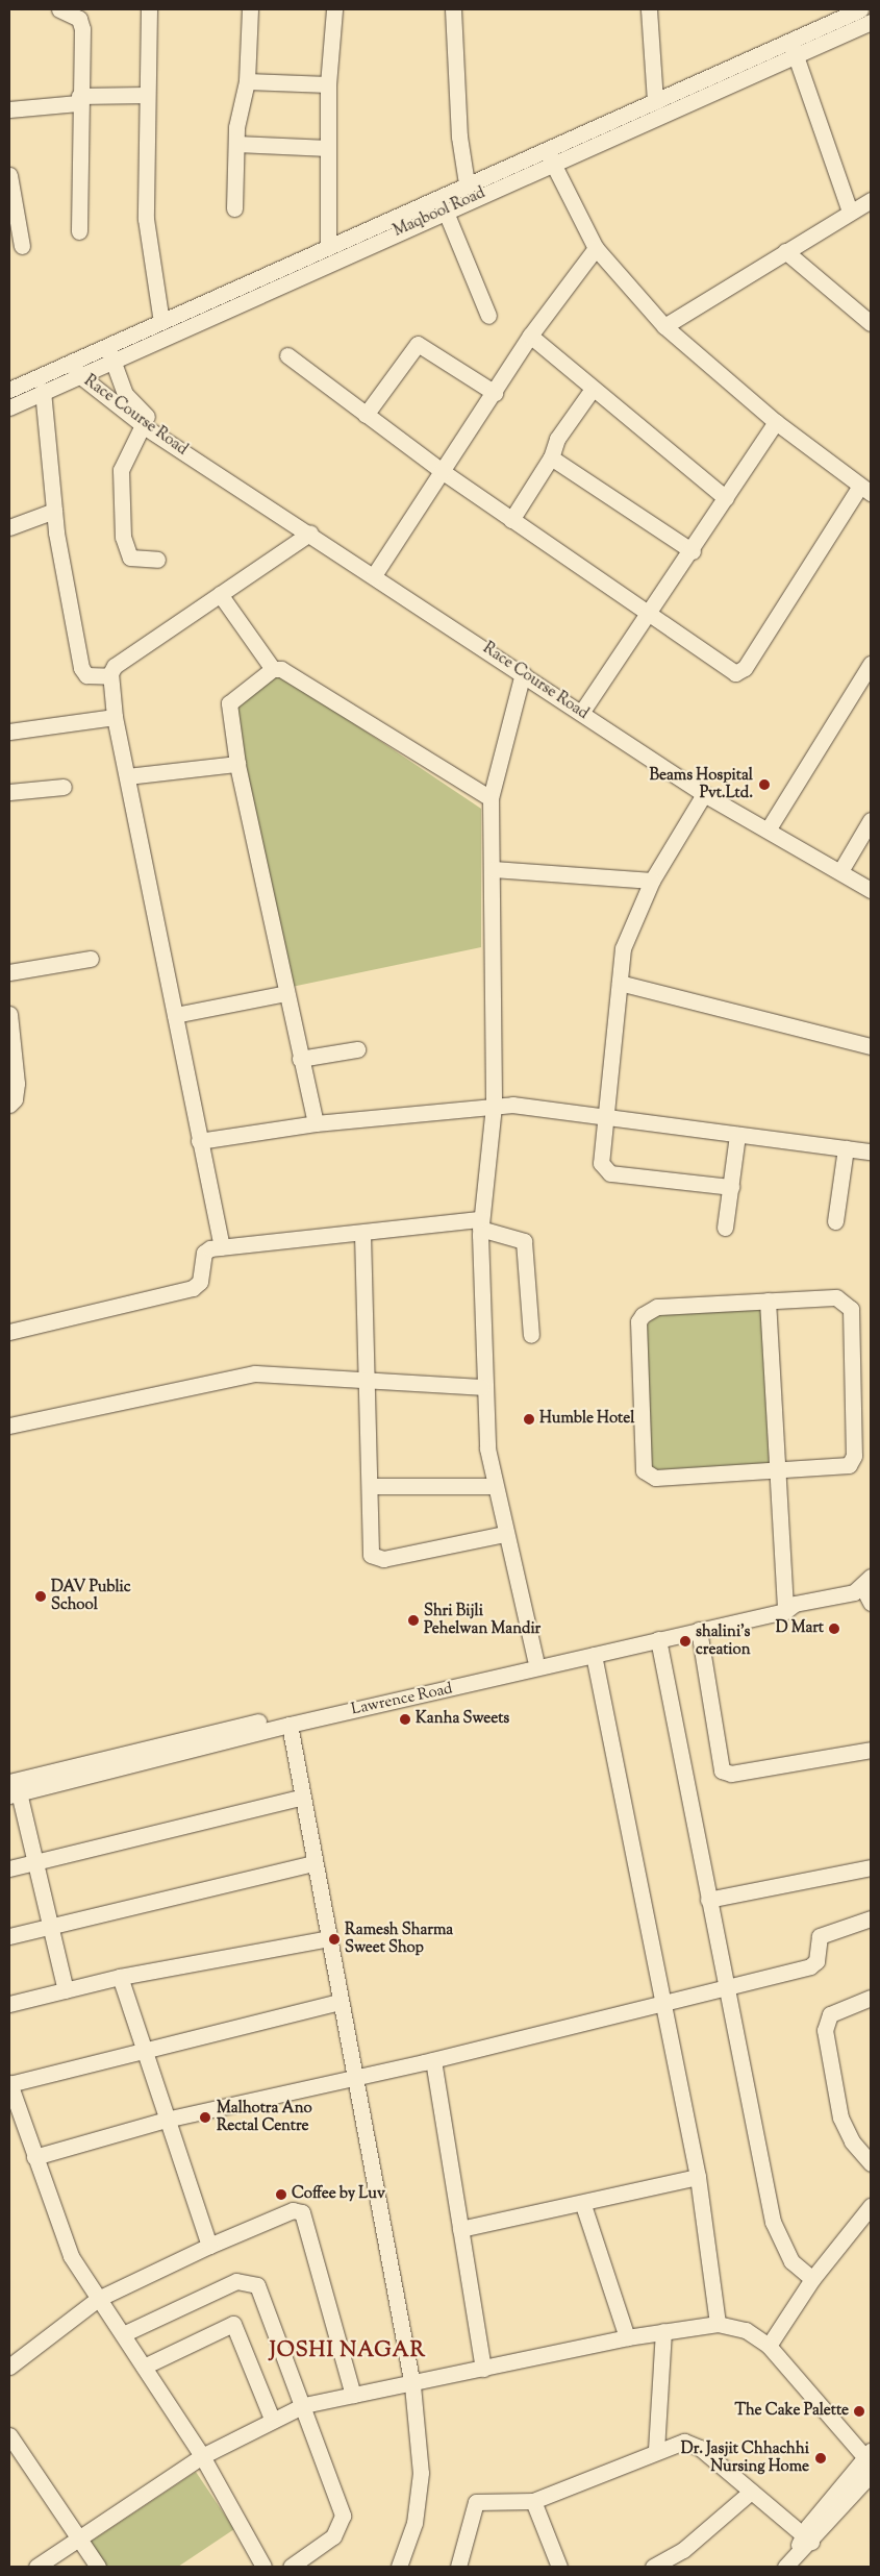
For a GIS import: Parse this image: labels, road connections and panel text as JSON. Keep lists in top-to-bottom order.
{
  "streets": {
    "street": ["Maqbool Road", "Race Course Road", "Lawrence Road"]
  },
  "crossings": [
    ["Maqbool Road", "Race Course Road"]
  ],
  "districts": ["JOSHI NAGAR"],
  "places": [
    "Beams Hospital Pvt.Ltd.",
    "Humble Hotel",
    "DAV Public School",
    "Shri Bijli Pehelwan Mandir",
    "D Mart",
    "shalini's creation",
    "Kanha Sweets",
    "Ramesh Sharma Sweet Shop",
    "Malhotra Ano Rectal Centre",
    "Coffee by Luv",
    "The Cake Palette",
    "Dr. Jasjit Chhachhi Nursing Home"
  ]
}
